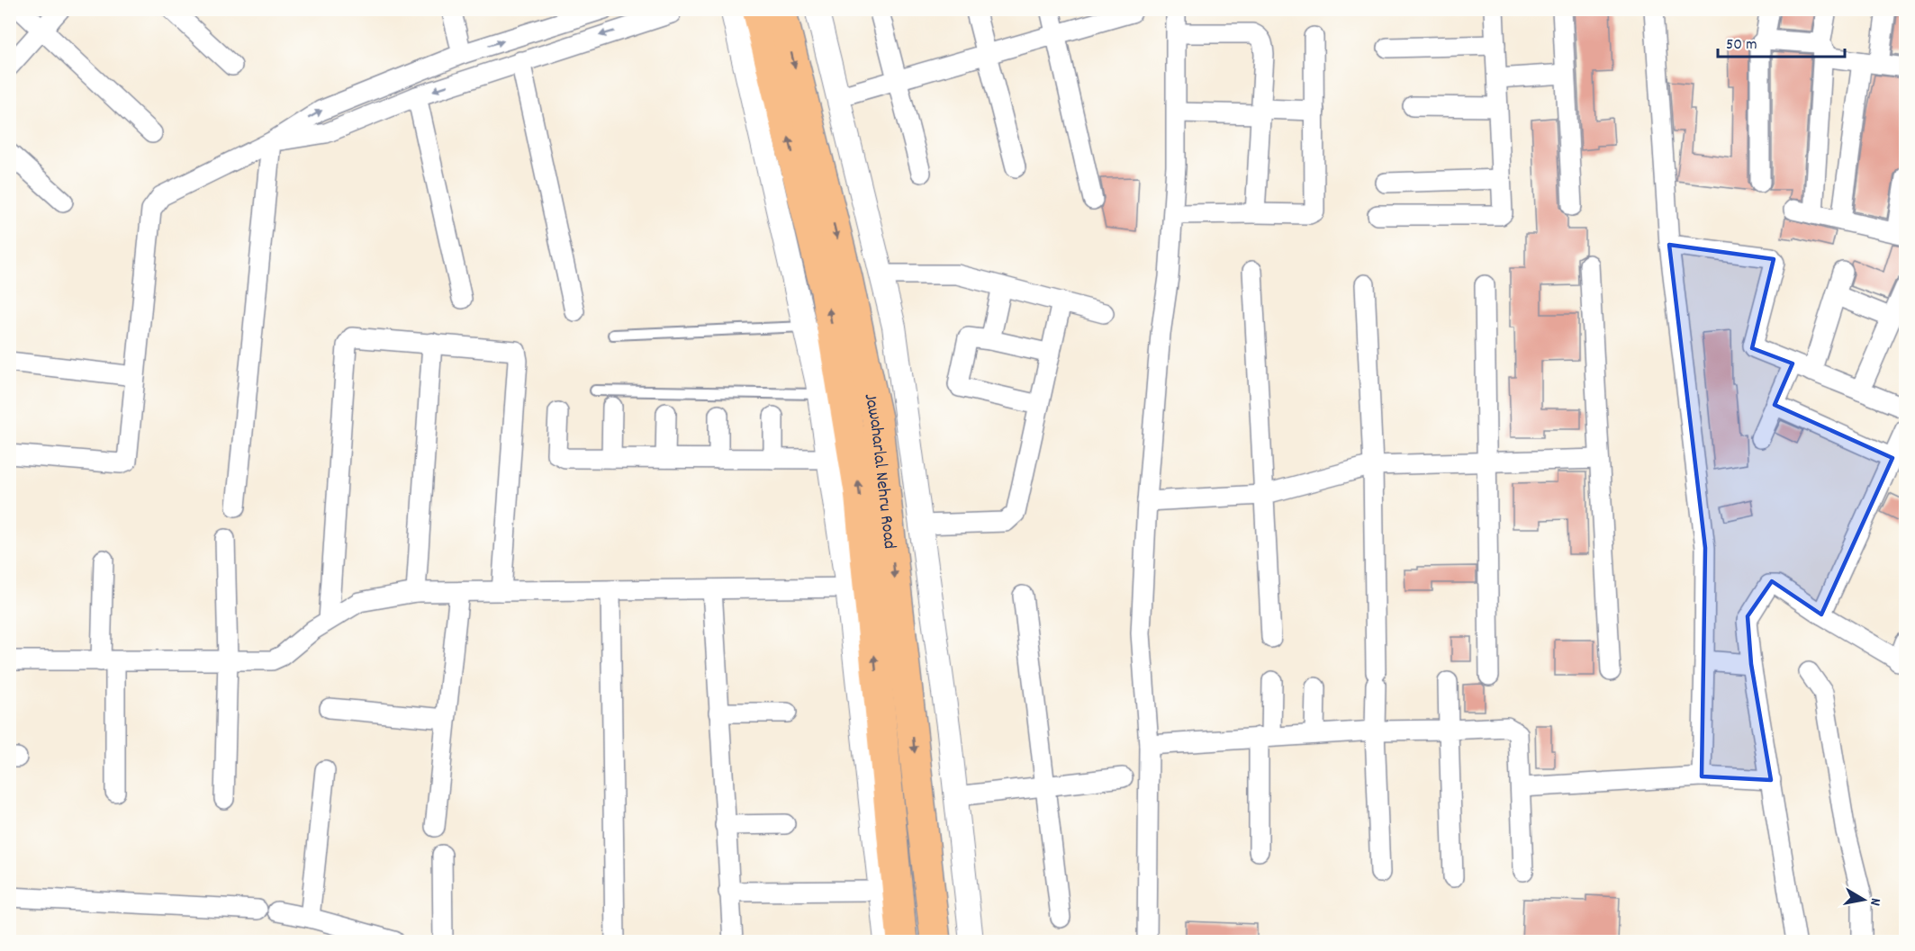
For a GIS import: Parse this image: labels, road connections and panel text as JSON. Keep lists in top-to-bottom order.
{
  "streets": {
    "main road": ["Jawaharlal Nehru Road"]
  },
  "scale_bar": "50 m",
  "north": "right"
}
